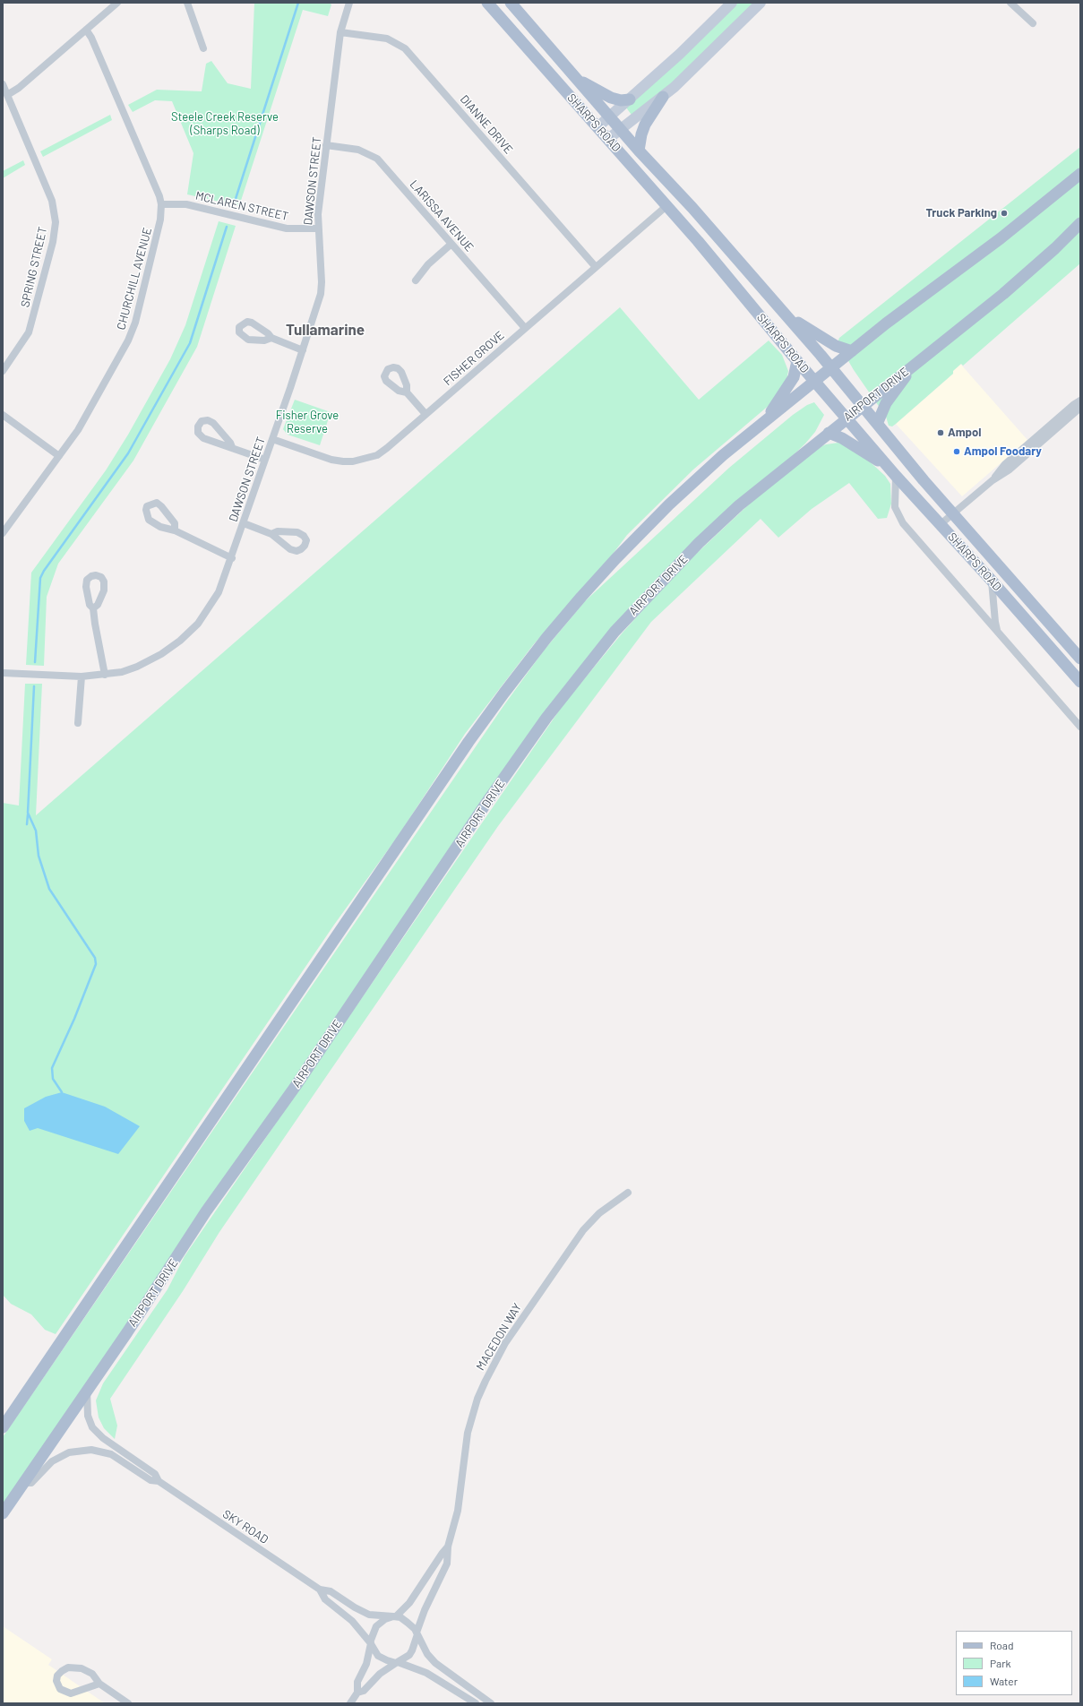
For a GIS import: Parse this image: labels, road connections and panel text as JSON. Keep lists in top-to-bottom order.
{
  "streets": {
    "main road": ["SHARPS ROAD", "AIRPORT DRIVE"],
    "street": [
      "DIANNE DRIVE",
      "DAWSON STREET",
      "MCLAREN STREET",
      "LARISSA AVENUE",
      "SPRING STREET",
      "CHURCHILL AVENUE",
      "FISHER GROVE",
      "MACEDON WAY",
      "SKY ROAD"
    ]
  },
  "crossings": [
    ["SHARPS ROAD", "FISHER GROVE"],
    ["SHARPS ROAD", "AIRPORT DRIVE"],
    ["DIANNE DRIVE", "DAWSON STREET"],
    ["DIANNE DRIVE", "FISHER GROVE"],
    ["DAWSON STREET", "MCLAREN STREET"],
    ["DAWSON STREET", "LARISSA AVENUE"],
    ["DAWSON STREET", "FISHER GROVE"],
    ["MCLAREN STREET", "CHURCHILL AVENUE"],
    ["LARISSA AVENUE", "FISHER GROVE"],
    ["AIRPORT DRIVE", "SKY ROAD"],
    ["MACEDON WAY", "SKY ROAD"]
  ],
  "districts": ["Tullamarine"],
  "parks": ["Steele Creek Reserve (Sharps Road)", "Fisher Grove Reserve"],
  "places": ["Truck Parking", "Ampol", "Ampol Foodary"],
  "legend": ["Road", "Park", "Water"]
}
